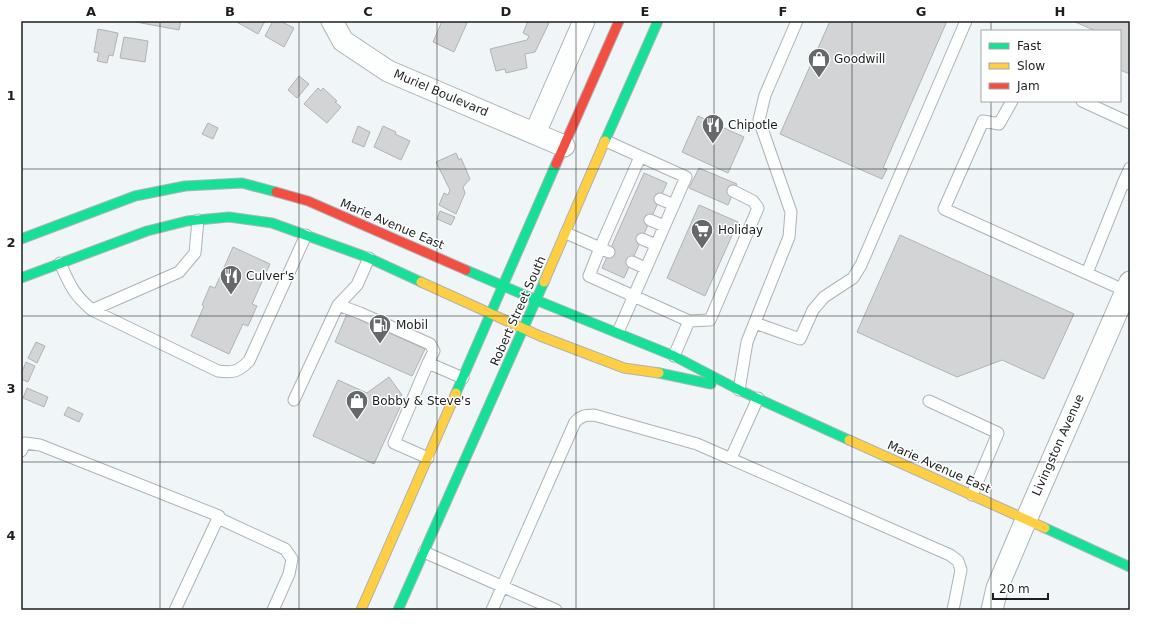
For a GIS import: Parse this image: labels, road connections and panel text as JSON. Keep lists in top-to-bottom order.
{
  "streets": {
    "street": [
      "Muriel Boulevard",
      "Marie Avenue East",
      "Robert Street South",
      "Livingston Avenue"
    ]
  },
  "crossings": [
    ["Muriel Boulevard", "Robert Street South"],
    ["Marie Avenue East", "Robert Street South"],
    ["Marie Avenue East", "Livingston Avenue"]
  ],
  "places": {
    "shop": ["Goodwill", "Bobby & Steve's"],
    "restaurant": ["Chipotle", "Culver's"],
    "supermarket": ["Holiday"],
    "fuel station": ["Mobil"]
  },
  "legend": ["Fast", "Slow", "Jam"],
  "scale_bar": "20 m",
  "grid": {
    "columns": [
      "A",
      "B",
      "C",
      "D",
      "E",
      "F",
      "G",
      "H"
    ],
    "rows": [
      "1",
      "2",
      "3",
      "4"
    ]
  }
}
